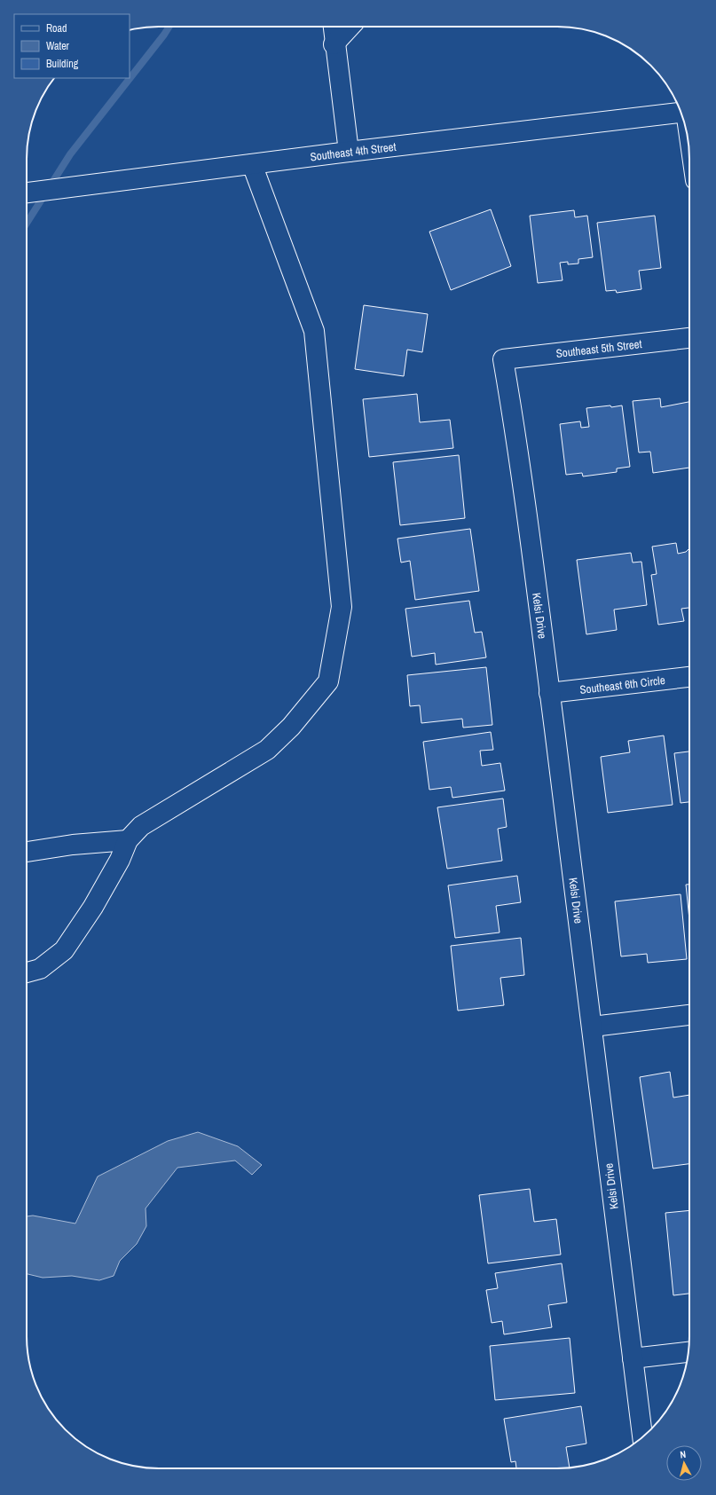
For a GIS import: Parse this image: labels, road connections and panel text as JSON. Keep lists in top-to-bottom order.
{
  "streets": {
    "street": [
      "Southeast 4th Street",
      "Southeast 5th Street",
      "Kelsi Drive",
      "Southeast 6th Circle"
    ]
  },
  "crossings": [
    ["Southeast 5th Street", "Kelsi Drive"],
    ["Kelsi Drive", "Southeast 6th Circle"]
  ],
  "legend": ["Road", "Water", "Building"],
  "north": "top"
}
